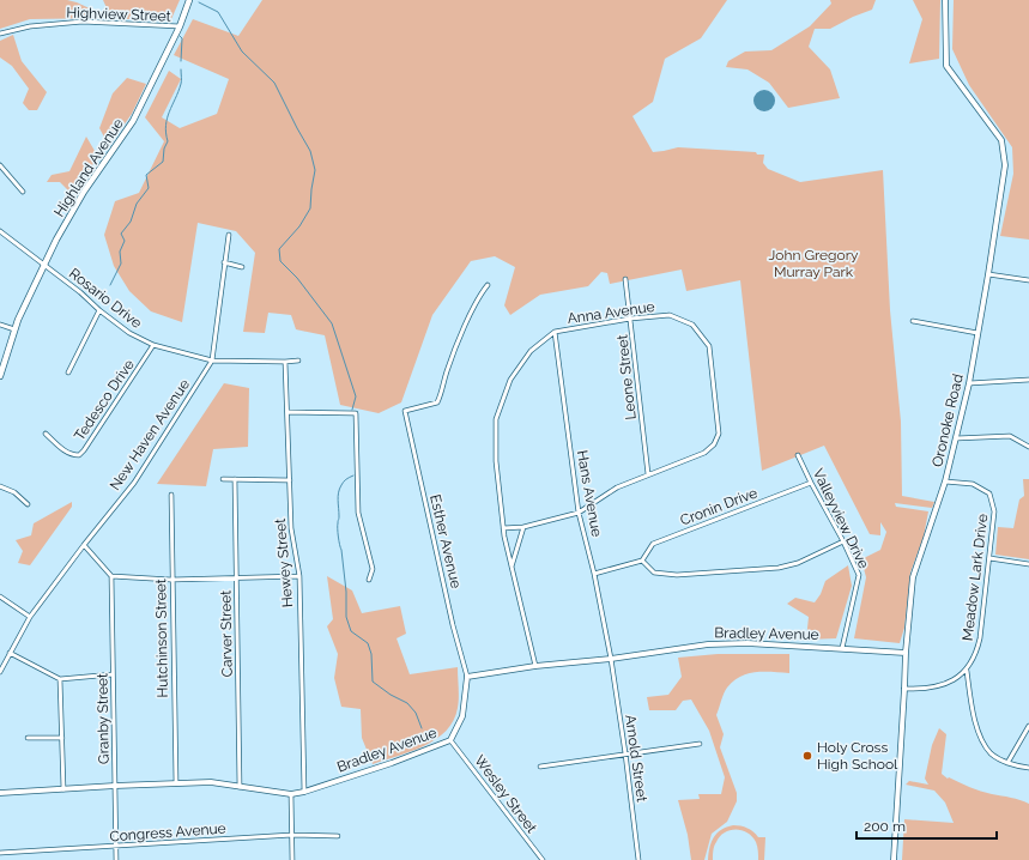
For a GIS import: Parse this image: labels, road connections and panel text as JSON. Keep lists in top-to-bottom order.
{
  "streets": {
    "main road": ["Highland Avenue"],
    "street": [
      "Highview Street",
      "Rosario Drive",
      "Anna Avenue",
      "Leone Street",
      "Tedesco Drive",
      "Oronoke Road",
      "New Haven Avenue",
      "Hans Avenue",
      "Cronin Drive",
      "Valleyview Drive",
      "Esther Avenue",
      "Hewey Street",
      "Meadow Lark Drive",
      "Carver Street",
      "Bradley Avenue",
      "Hutchinson Street",
      "Granby Street",
      "Arnold Street",
      "Wesley Street",
      "Congress Avenue"
    ]
  },
  "crossings": [
    ["Highview Street", "Highland Avenue"],
    ["Highland Avenue", "Rosario Drive"],
    ["Rosario Drive", "Tedesco Drive"],
    ["Rosario Drive", "New Haven Avenue"],
    ["Rosario Drive", "Hewey Street"],
    ["Anna Avenue", "Leone Street"],
    ["Anna Avenue", "Hans Avenue"],
    ["Anna Avenue", "Bradley Avenue"],
    ["Oronoke Road", "Meadow Lark Drive"],
    ["Oronoke Road", "Bradley Avenue"],
    ["Hans Avenue", "Bradley Avenue"],
    ["Hans Avenue", "Arnold Street"],
    ["Cronin Drive", "Valleyview Drive"],
    ["Valleyview Drive", "Bradley Avenue"],
    ["Esther Avenue", "Bradley Avenue"],
    ["Hewey Street", "Bradley Avenue"],
    ["Carver Street", "Bradley Avenue"],
    ["Bradley Avenue", "Hutchinson Street"],
    ["Bradley Avenue", "Granby Street"],
    ["Bradley Avenue", "Arnold Street"],
    ["Bradley Avenue", "Wesley Street"],
    ["Granby Street", "Congress Avenue"]
  ],
  "parks": ["John Gregory Murray Park"],
  "places": ["Holy Cross High School"],
  "scale_bar": "200 m"
}
